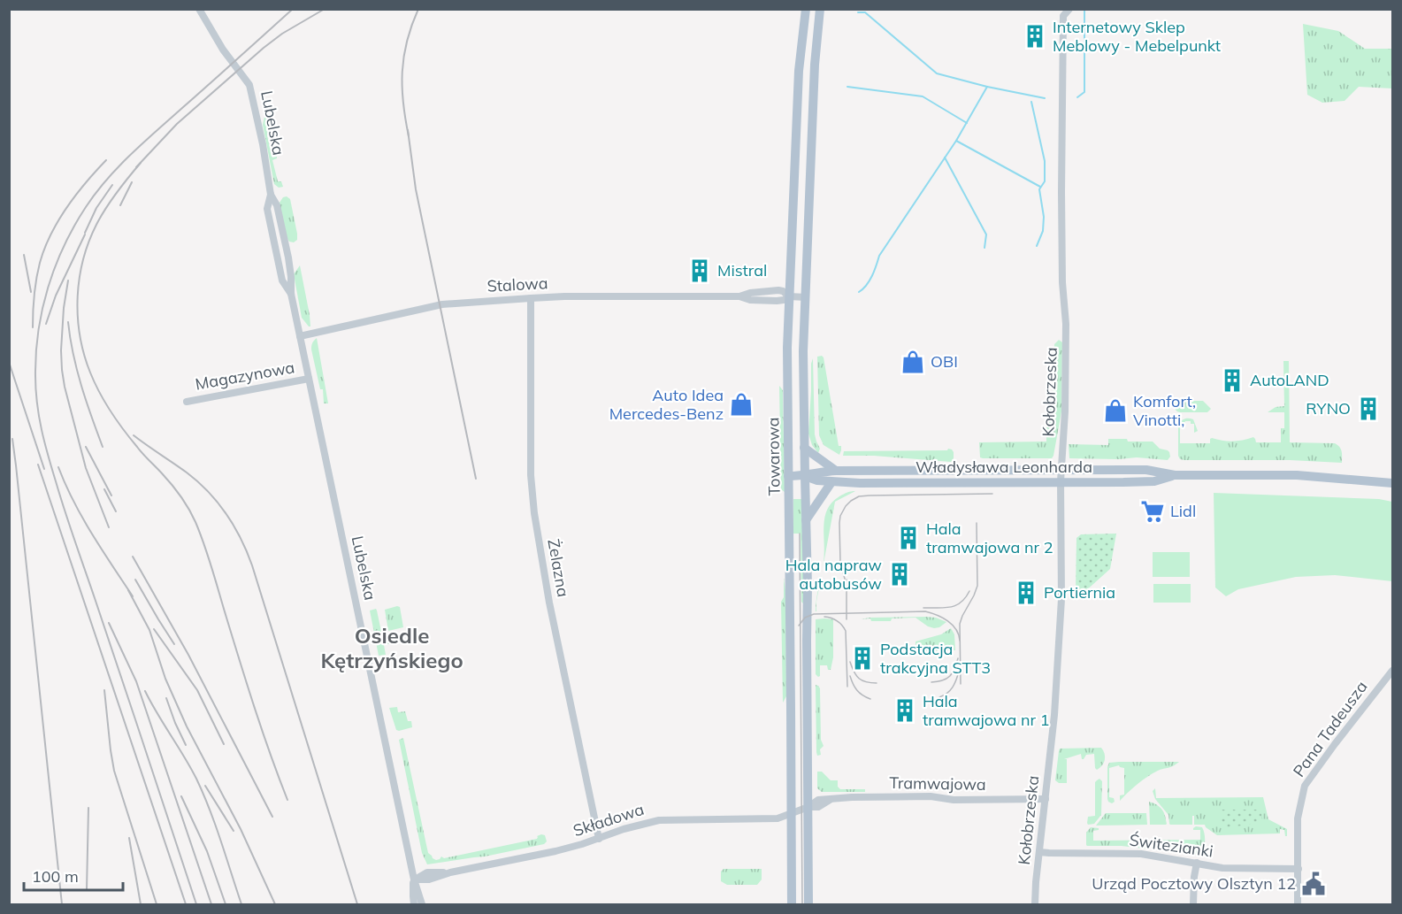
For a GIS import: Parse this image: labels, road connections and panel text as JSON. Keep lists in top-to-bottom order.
{
  "streets": {
    "main road": ["Towarowa", "Władysława Leonharda"],
    "street": [
      "Lubelska",
      "Stalowa",
      "Magazynowa",
      "Kołobrzeska",
      "Żelazna",
      "Pana Tadeusza",
      "Tramwajowa",
      "Składowa",
      "Świtezianki"
    ]
  },
  "crossings": [
    ["Lubelska", "Stalowa"],
    ["Lubelska", "Magazynowa"],
    ["Lubelska", "Składowa"],
    ["Stalowa", "Towarowa"],
    ["Stalowa", "Żelazna"],
    ["Kołobrzeska", "Władysława Leonharda"],
    ["Kołobrzeska", "Tramwajowa"],
    ["Kołobrzeska", "Świtezianki"],
    ["Towarowa", "Władysława Leonharda"],
    ["Towarowa", "Tramwajowa"],
    ["Towarowa", "Składowa"],
    ["Żelazna", "Składowa"],
    ["Pana Tadeusza", "Świtezianki"],
    ["Tramwajowa", "Składowa"]
  ],
  "districts": ["Osiedle Kętrzyńskiego"],
  "places": {
    "building": [
      "Internetowy Sklep Meblowy - Mebelpunkt",
      "Mistral",
      "AutoLAND",
      "RYNO",
      "Hala tramwajowa nr 2",
      "Hala napraw autobusów",
      "Portiernia",
      "Podstacja trakcyjna STT3",
      "Hala tramwajowa nr 1"
    ],
    "shop": ["OBI", "Auto Idea Mercedes-Benz", "Komfort, Vinotti,"],
    "supermarket": ["Lidl"],
    "public building": ["Urząd Pocztowy Olsztyn 12"]
  },
  "scale_bar": "100 m"
}
